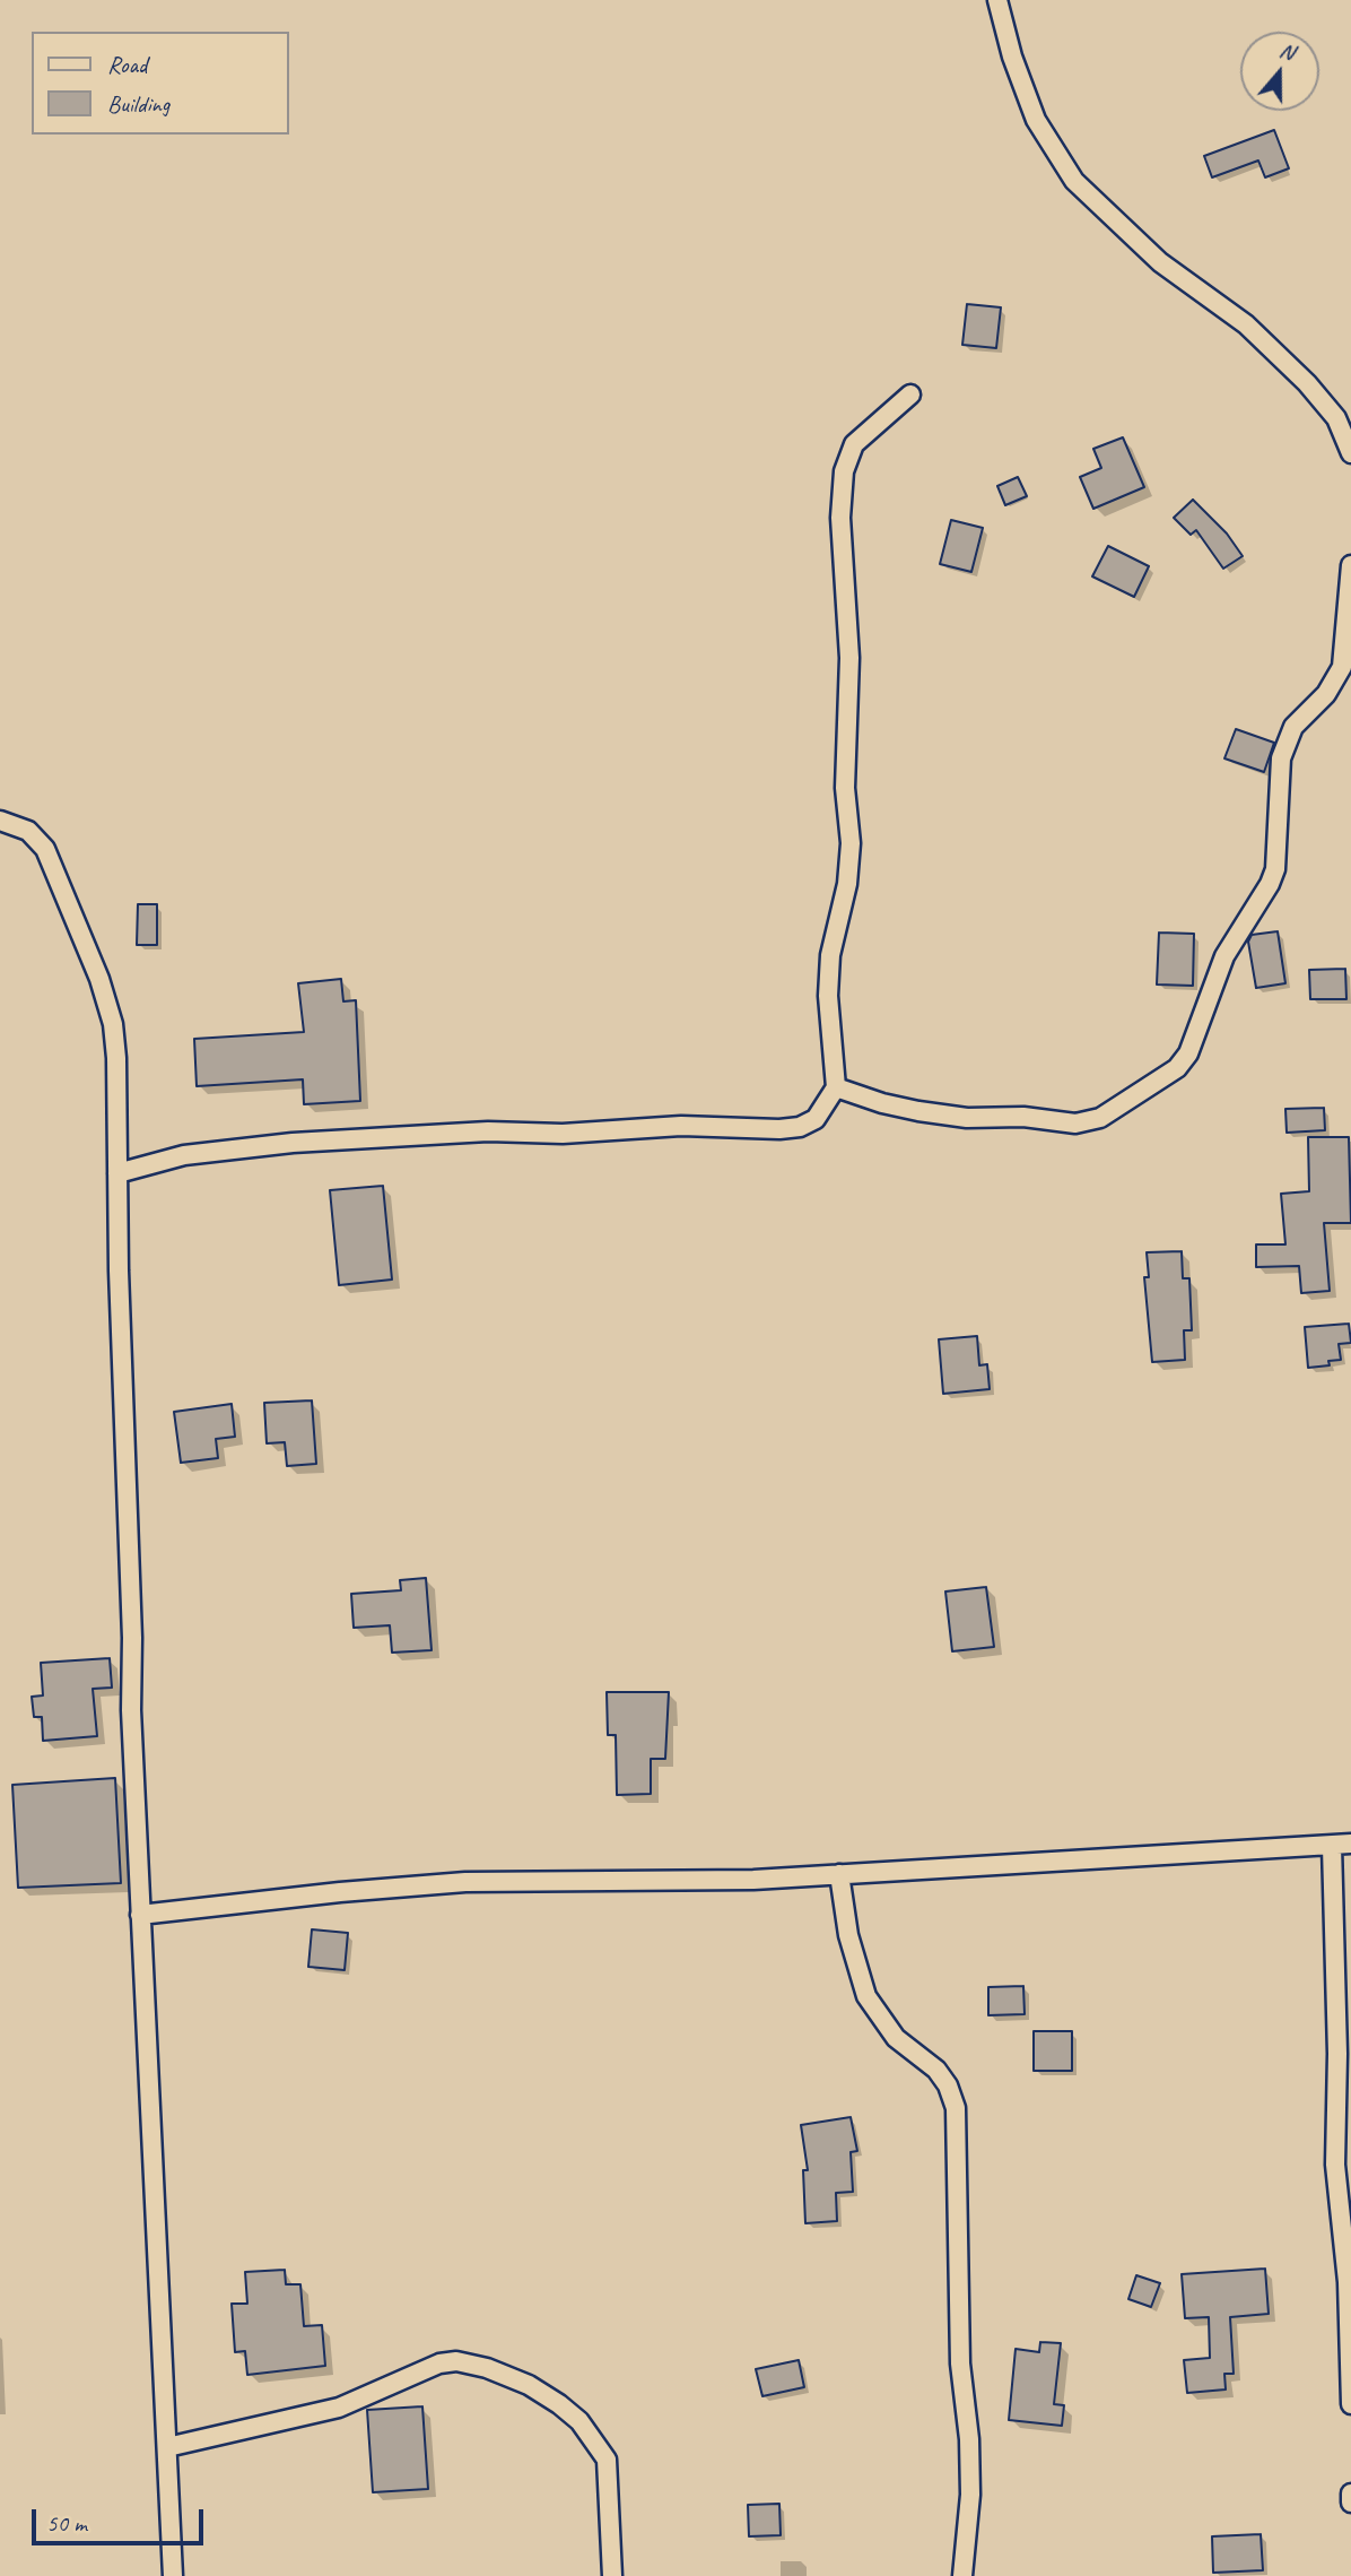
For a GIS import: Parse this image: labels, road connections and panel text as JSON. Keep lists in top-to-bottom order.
{
  "legend": ["Road", "Building"],
  "scale_bar": "50 m",
  "north": "top"
}
